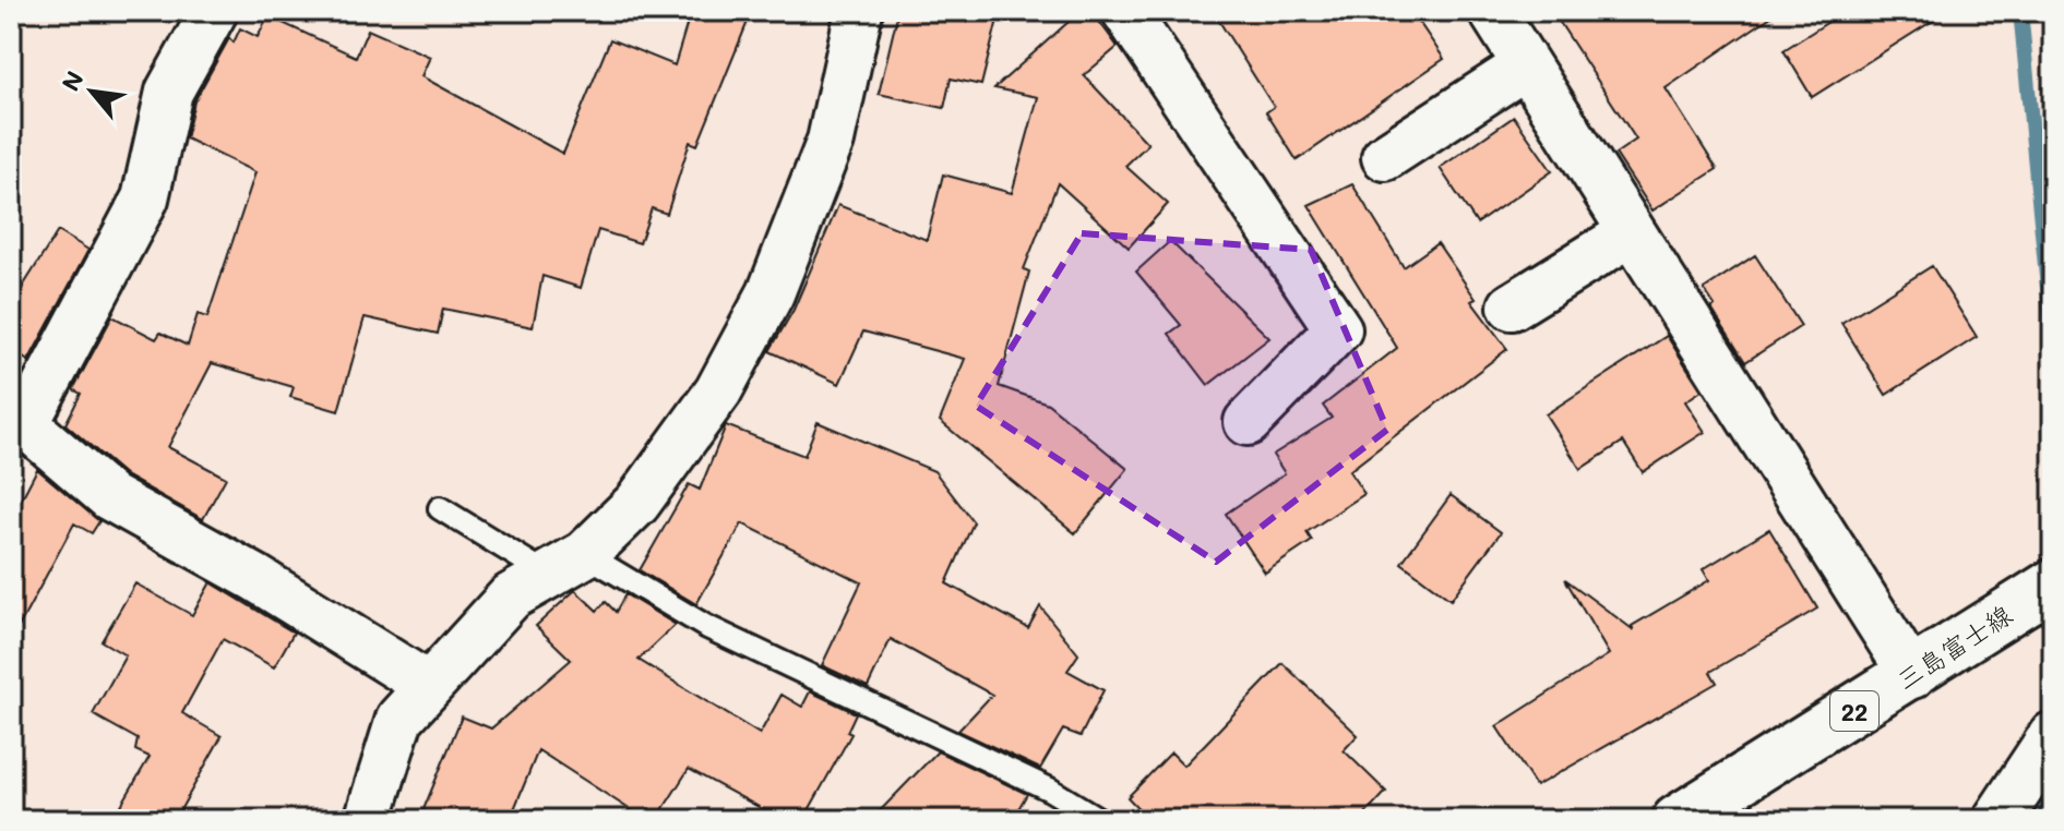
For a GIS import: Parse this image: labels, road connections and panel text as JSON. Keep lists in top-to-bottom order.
{
  "streets": {
    "main road": ["三島富士線", "22"]
  },
  "north": "top left"
}
